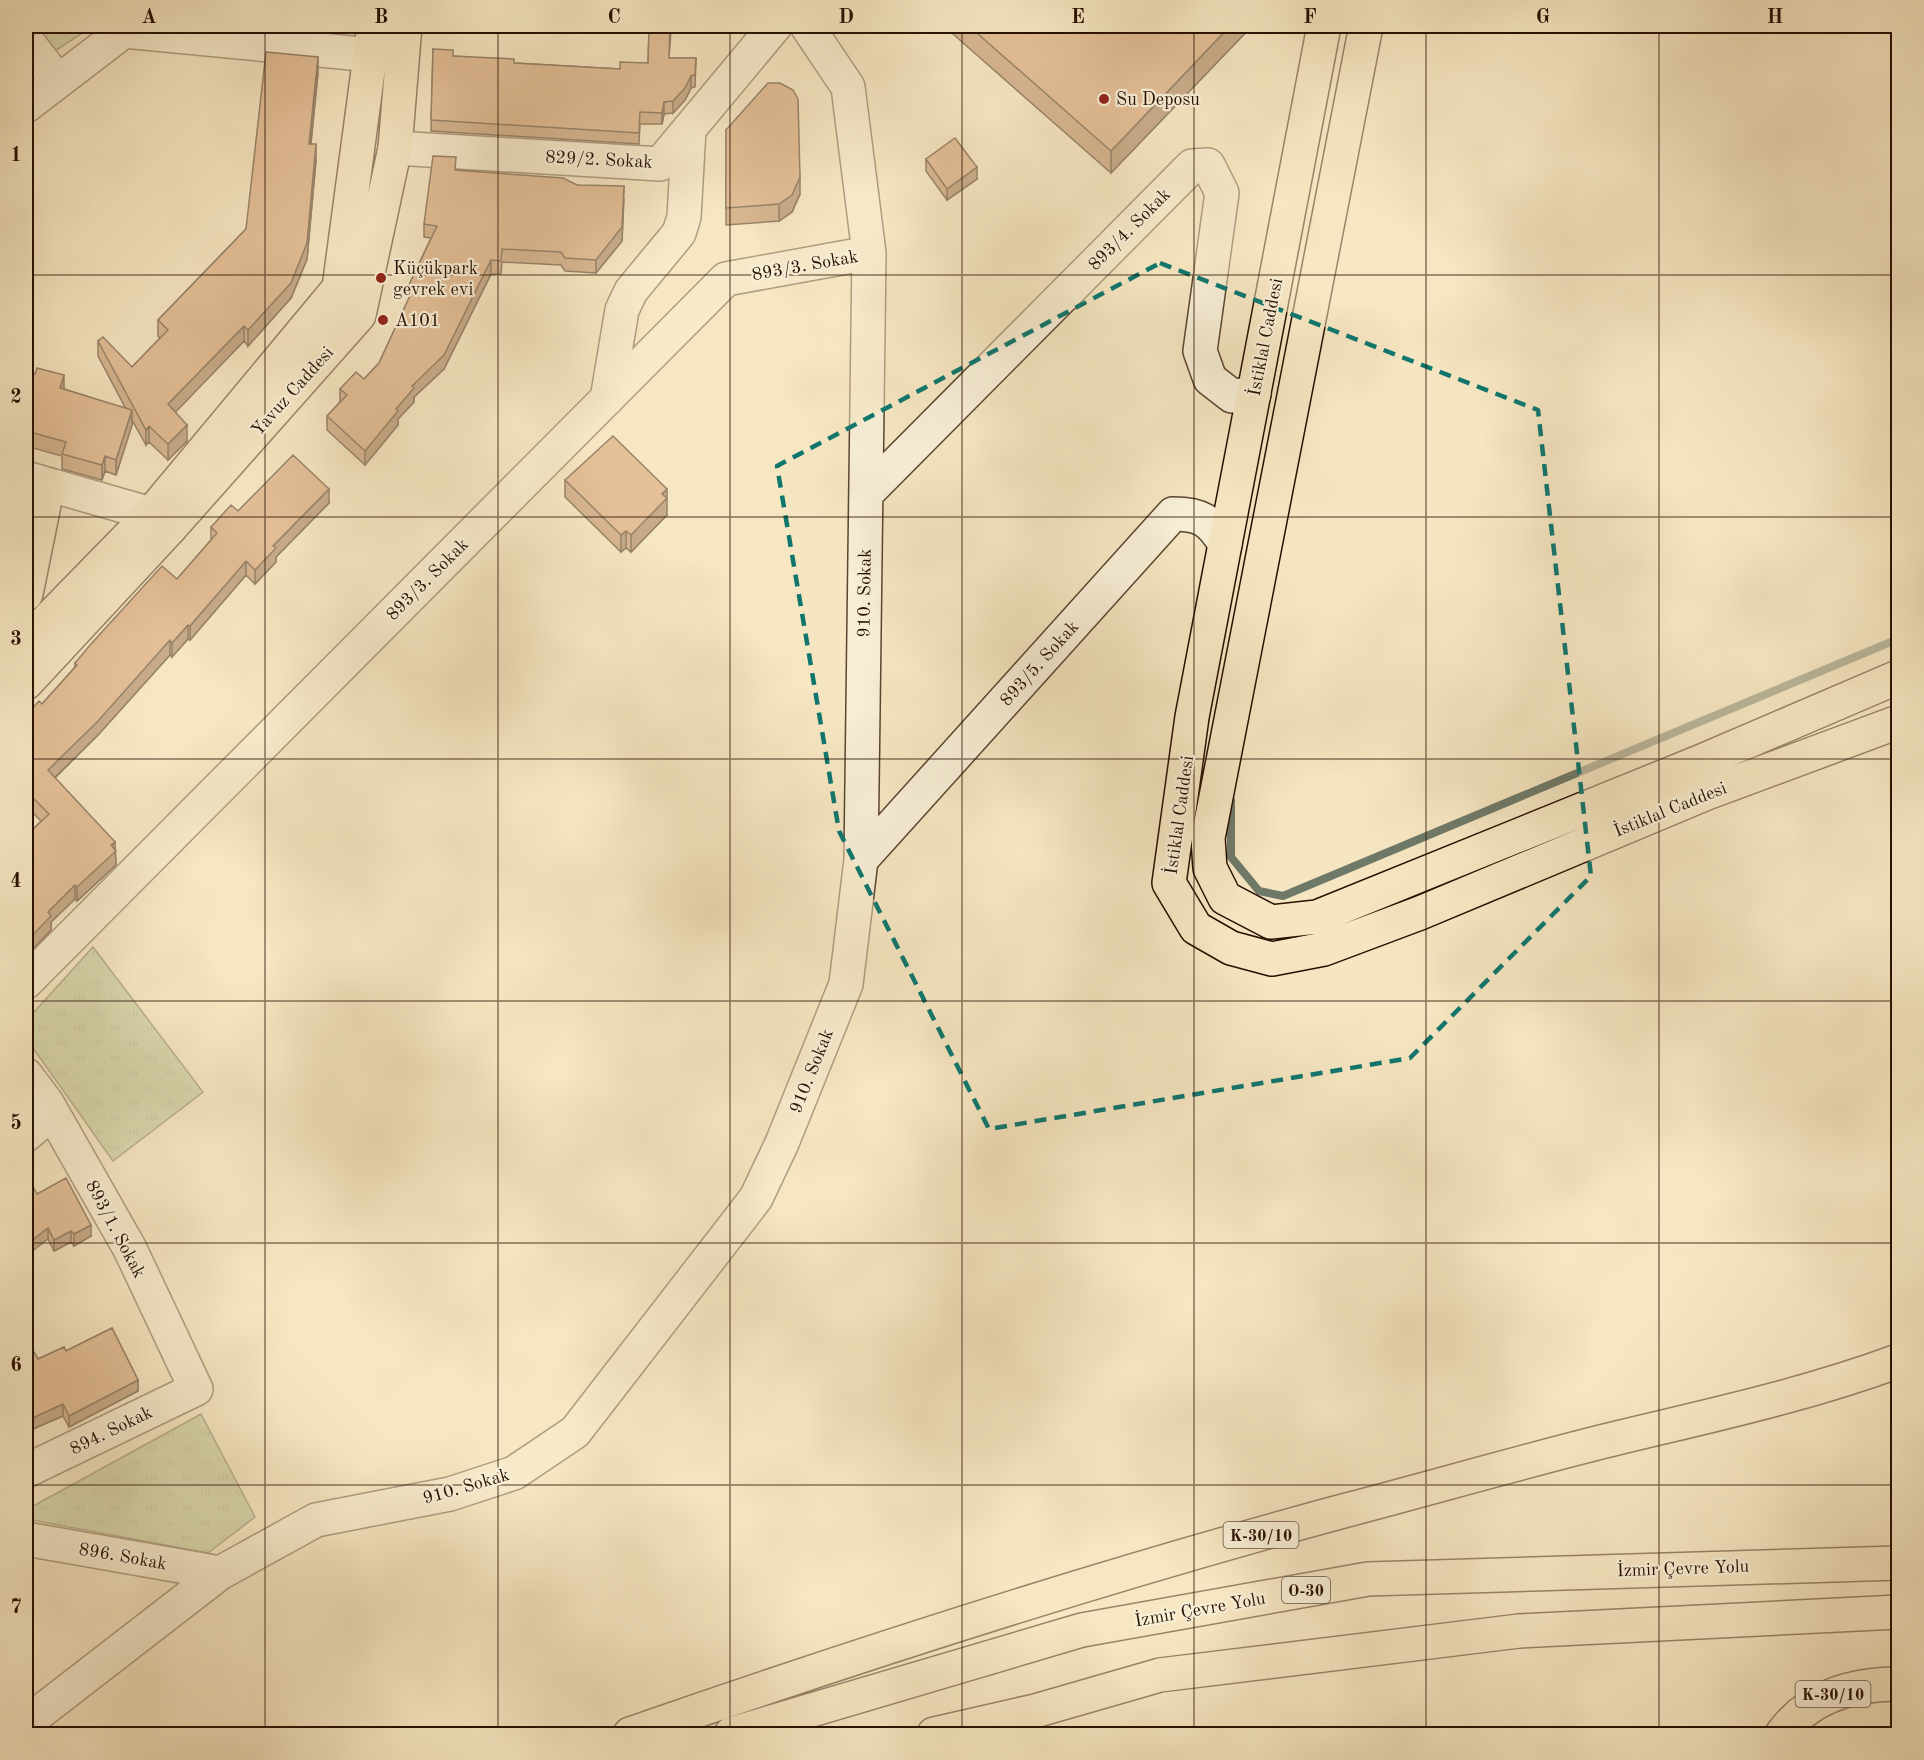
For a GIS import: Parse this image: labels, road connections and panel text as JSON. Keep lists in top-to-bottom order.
{
  "streets": {
    "main road": [
      "İstiklal Caddesi",
      "Yavuz Caddesi",
      "K-30/10",
      "İzmir Çevre Yolu",
      "O-30"
    ],
    "street": [
      "829/2. Sokak",
      "893/4. Sokak",
      "893/3. Sokak",
      "910. Sokak",
      "893/5. Sokak",
      "893/1. Sokak",
      "894. Sokak",
      "896. Sokak"
    ]
  },
  "crossings": [
    ["829/2. Sokak", "Yavuz Caddesi"],
    ["893/4. Sokak", "İstiklal Caddesi"],
    ["893/4. Sokak", "910. Sokak"],
    ["893/3. Sokak", "910. Sokak"],
    ["İstiklal Caddesi", "893/5. Sokak"],
    ["910. Sokak", "893/5. Sokak"],
    ["910. Sokak", "896. Sokak"],
    ["893/1. Sokak", "894. Sokak"]
  ],
  "places": ["Su Deposu", "Küçükpark gevrek evi", "A101"],
  "grid": {
    "columns": [
      "A",
      "B",
      "C",
      "D",
      "E",
      "F",
      "G",
      "H"
    ],
    "rows": [
      "1",
      "2",
      "3",
      "4",
      "5",
      "6",
      "7"
    ]
  }
}
